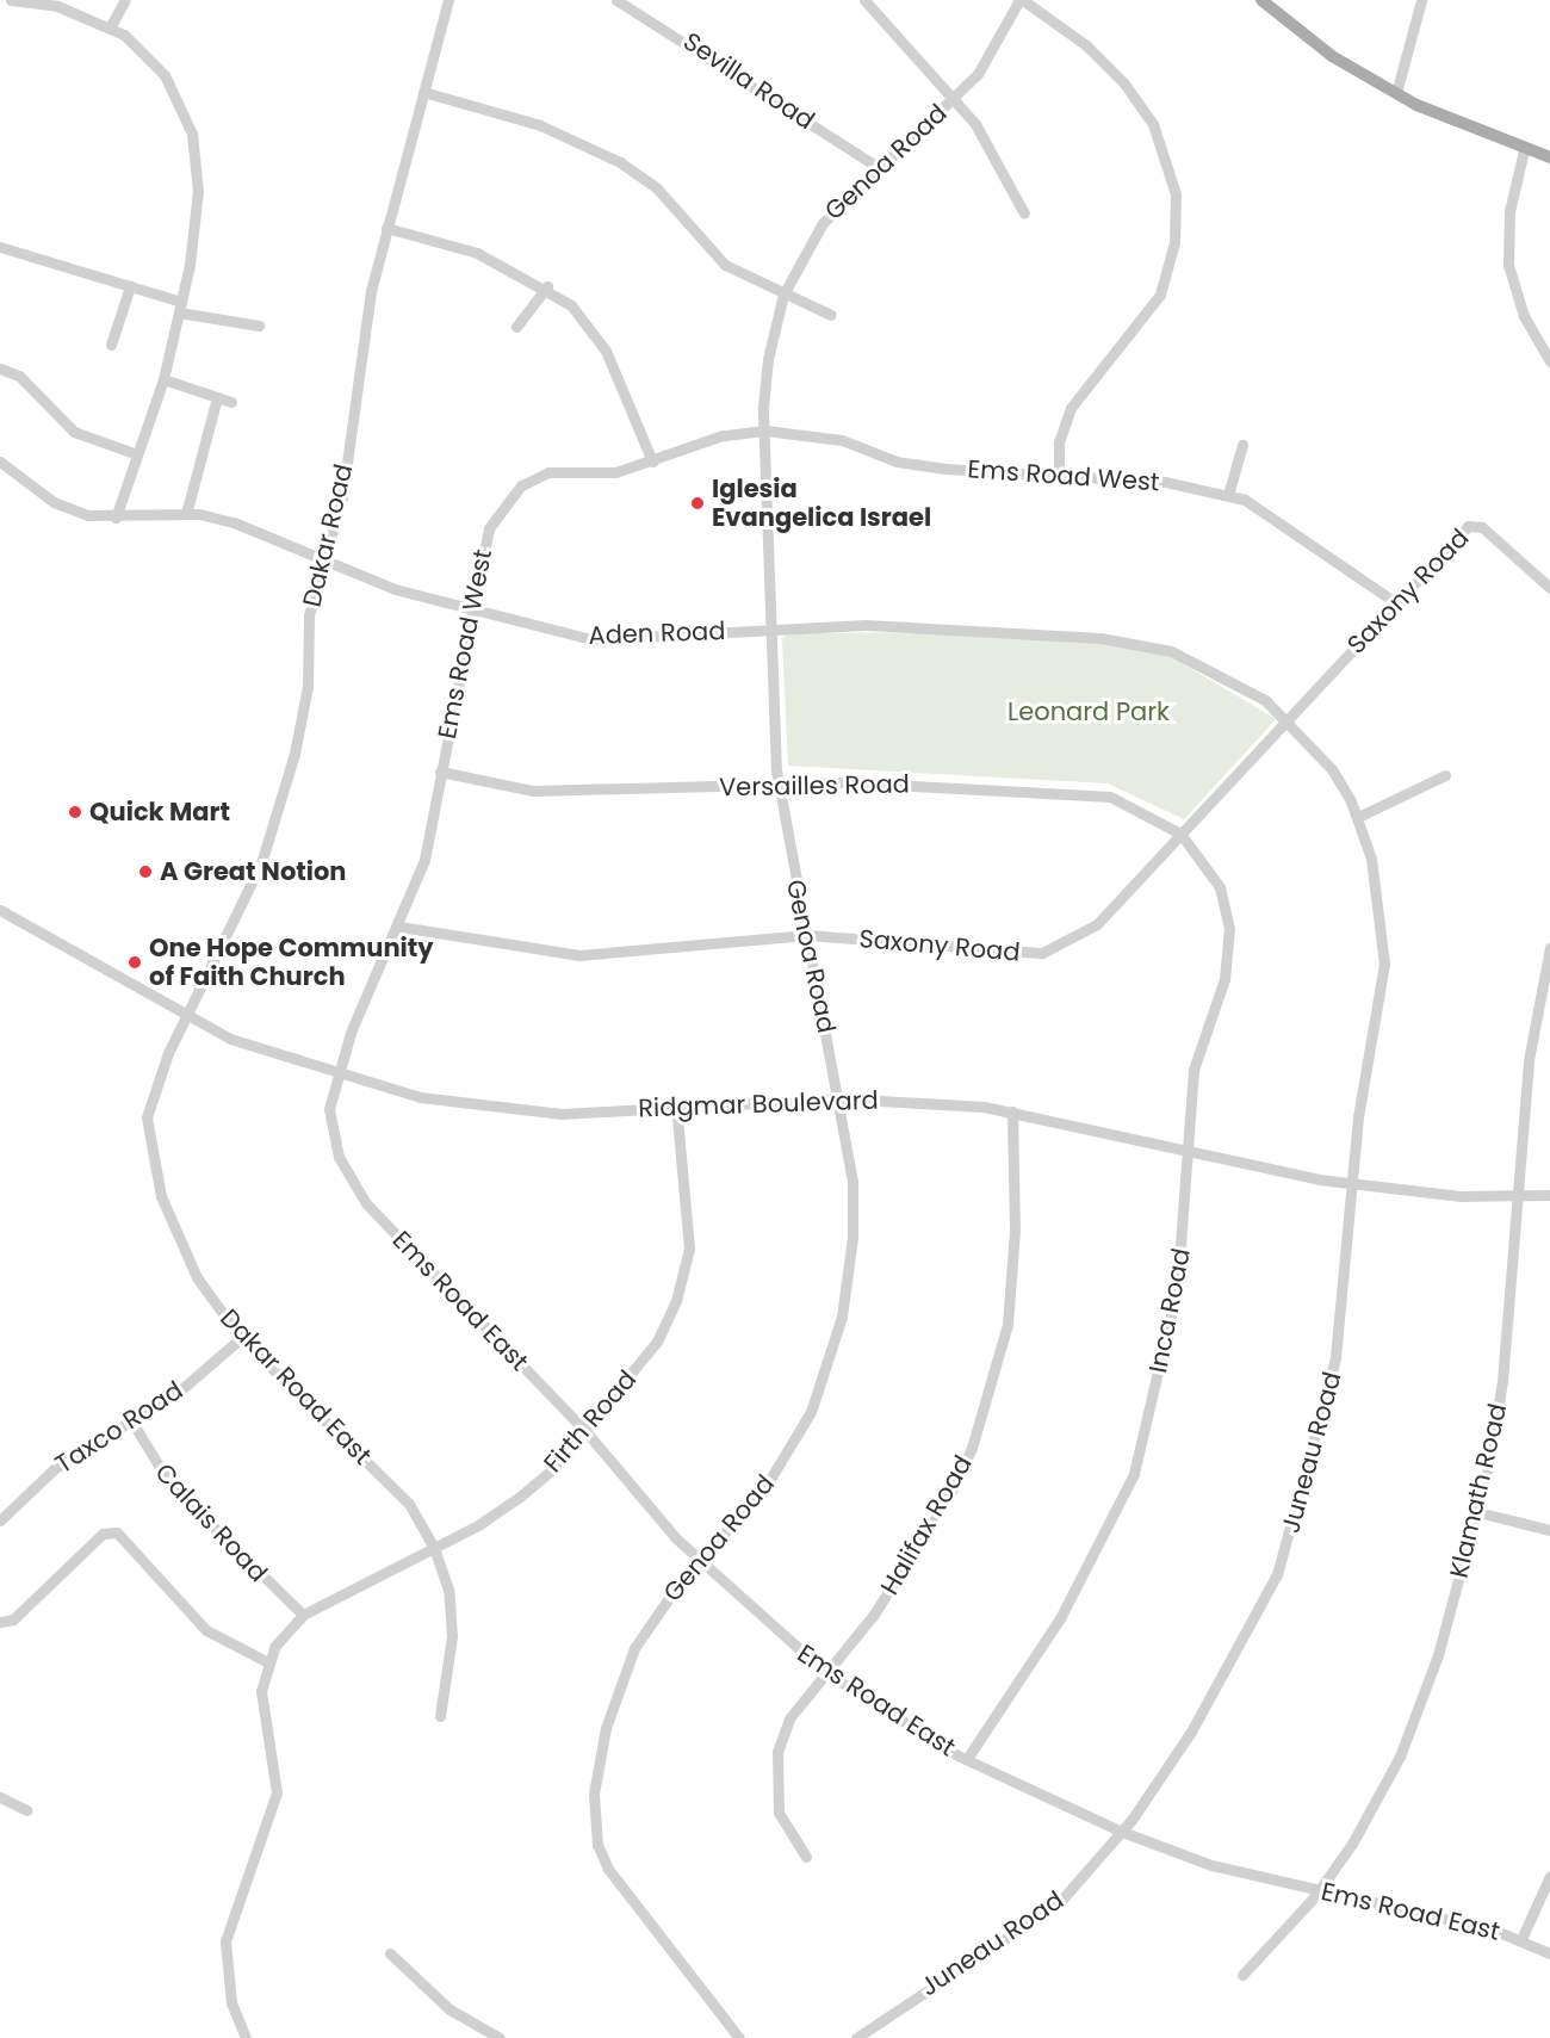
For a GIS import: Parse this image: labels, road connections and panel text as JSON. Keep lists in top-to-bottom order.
{
  "streets": {
    "street": [
      "Sevilla Road",
      "Genoa Road",
      "Ems Road West",
      "Dakar Road",
      "Saxony Road",
      "Aden Road",
      "Versailles Road",
      "Ridgmar Boulevard",
      "Ems Road East",
      "Inca Road",
      "Dakar Road East",
      "Firth Road",
      "Taxco Road",
      "Juneau Road",
      "Klamath Road",
      "Calais Road",
      "Halifax Road"
    ]
  },
  "crossings": [
    ["Sevilla Road", "Genoa Road"],
    ["Genoa Road", "Ems Road West"],
    ["Genoa Road", "Saxony Road"],
    ["Genoa Road", "Aden Road"],
    ["Genoa Road", "Versailles Road"],
    ["Genoa Road", "Ridgmar Boulevard"],
    ["Genoa Road", "Ems Road East"],
    ["Ems Road West", "Saxony Road"],
    ["Ems Road West", "Aden Road"],
    ["Ems Road West", "Versailles Road"],
    ["Ems Road West", "Ridgmar Boulevard"],
    ["Ems Road West", "Ems Road East"],
    ["Dakar Road", "Aden Road"],
    ["Dakar Road", "Ridgmar Boulevard"],
    ["Dakar Road", "Dakar Road East"],
    ["Saxony Road", "Aden Road"],
    ["Saxony Road", "Versailles Road"],
    ["Saxony Road", "Inca Road"],
    ["Saxony Road", "Juneau Road"],
    ["Aden Road", "Juneau Road"],
    ["Versailles Road", "Inca Road"],
    ["Ridgmar Boulevard", "Ems Road East"],
    ["Ridgmar Boulevard", "Inca Road"],
    ["Ridgmar Boulevard", "Dakar Road East"],
    ["Ridgmar Boulevard", "Firth Road"],
    ["Ridgmar Boulevard", "Juneau Road"],
    ["Ridgmar Boulevard", "Klamath Road"],
    ["Ridgmar Boulevard", "Halifax Road"],
    ["Ems Road East", "Inca Road"],
    ["Ems Road East", "Firth Road"],
    ["Ems Road East", "Juneau Road"],
    ["Ems Road East", "Klamath Road"],
    ["Ems Road East", "Halifax Road"],
    ["Dakar Road East", "Firth Road"],
    ["Dakar Road East", "Taxco Road"],
    ["Firth Road", "Calais Road"],
    ["Taxco Road", "Calais Road"]
  ],
  "parks": ["Leonard Park"],
  "places": [
    "Iglesia Evangelica Israel",
    "Quick Mart",
    "A Great Notion",
    "One Hope Community of Faith Church"
  ]
}
